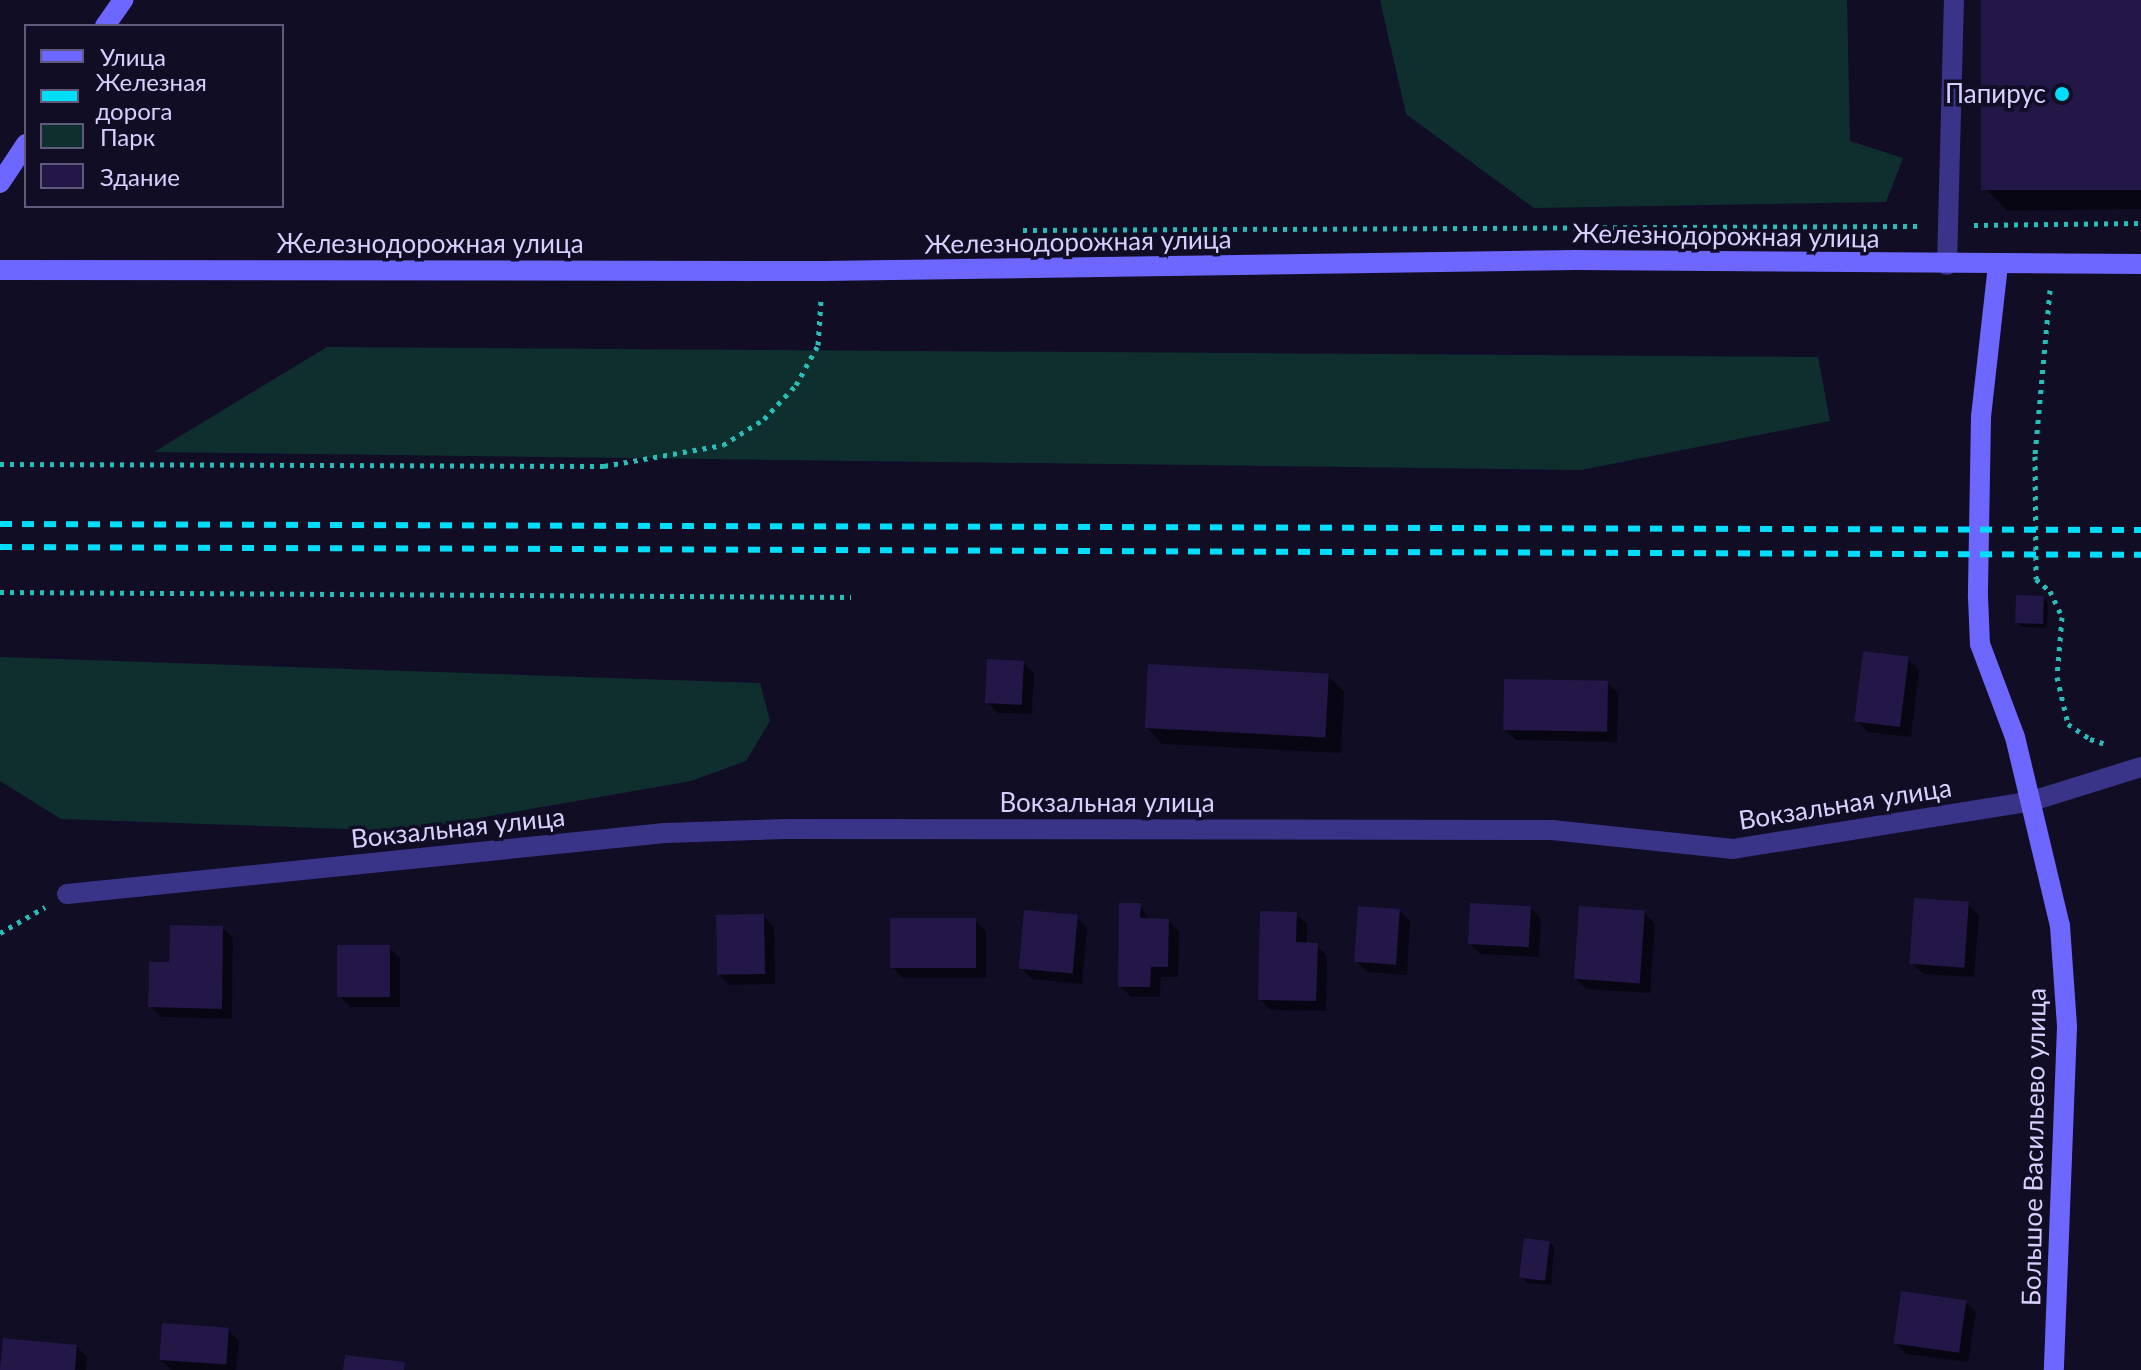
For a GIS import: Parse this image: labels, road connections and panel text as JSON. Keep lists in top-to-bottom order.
{
  "streets": {
    "main road": ["Железнодорожная улица", "Большое Васильево улица"],
    "street": ["Вокзальная улица"]
  },
  "crossings": [
    ["Железнодорожная улица", "Большое Васильево улица"],
    ["Вокзальная улица", "Большое Васильево улица"]
  ],
  "places": ["Папирус"],
  "legend": [
    "Улица",
    "Железная дорога",
    "Парк",
    "Здание"
  ]
}
